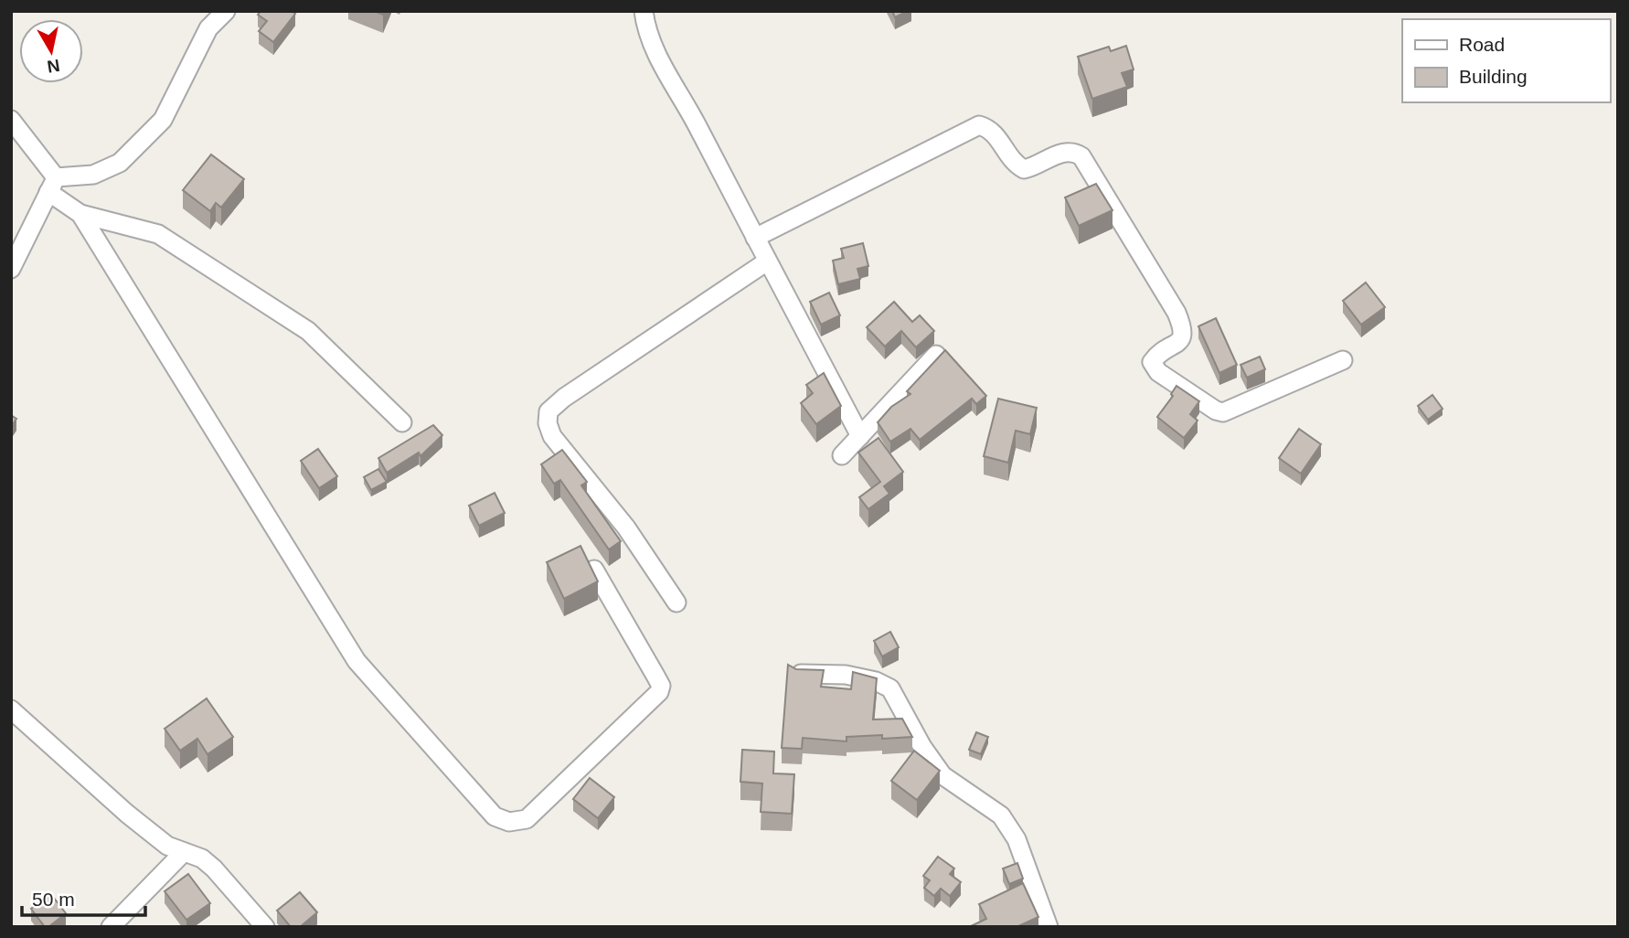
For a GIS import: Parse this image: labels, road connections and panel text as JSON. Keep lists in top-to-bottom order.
{
  "legend": ["Road", "Building"],
  "scale_bar": "50 m",
  "north": "bottom"
}
